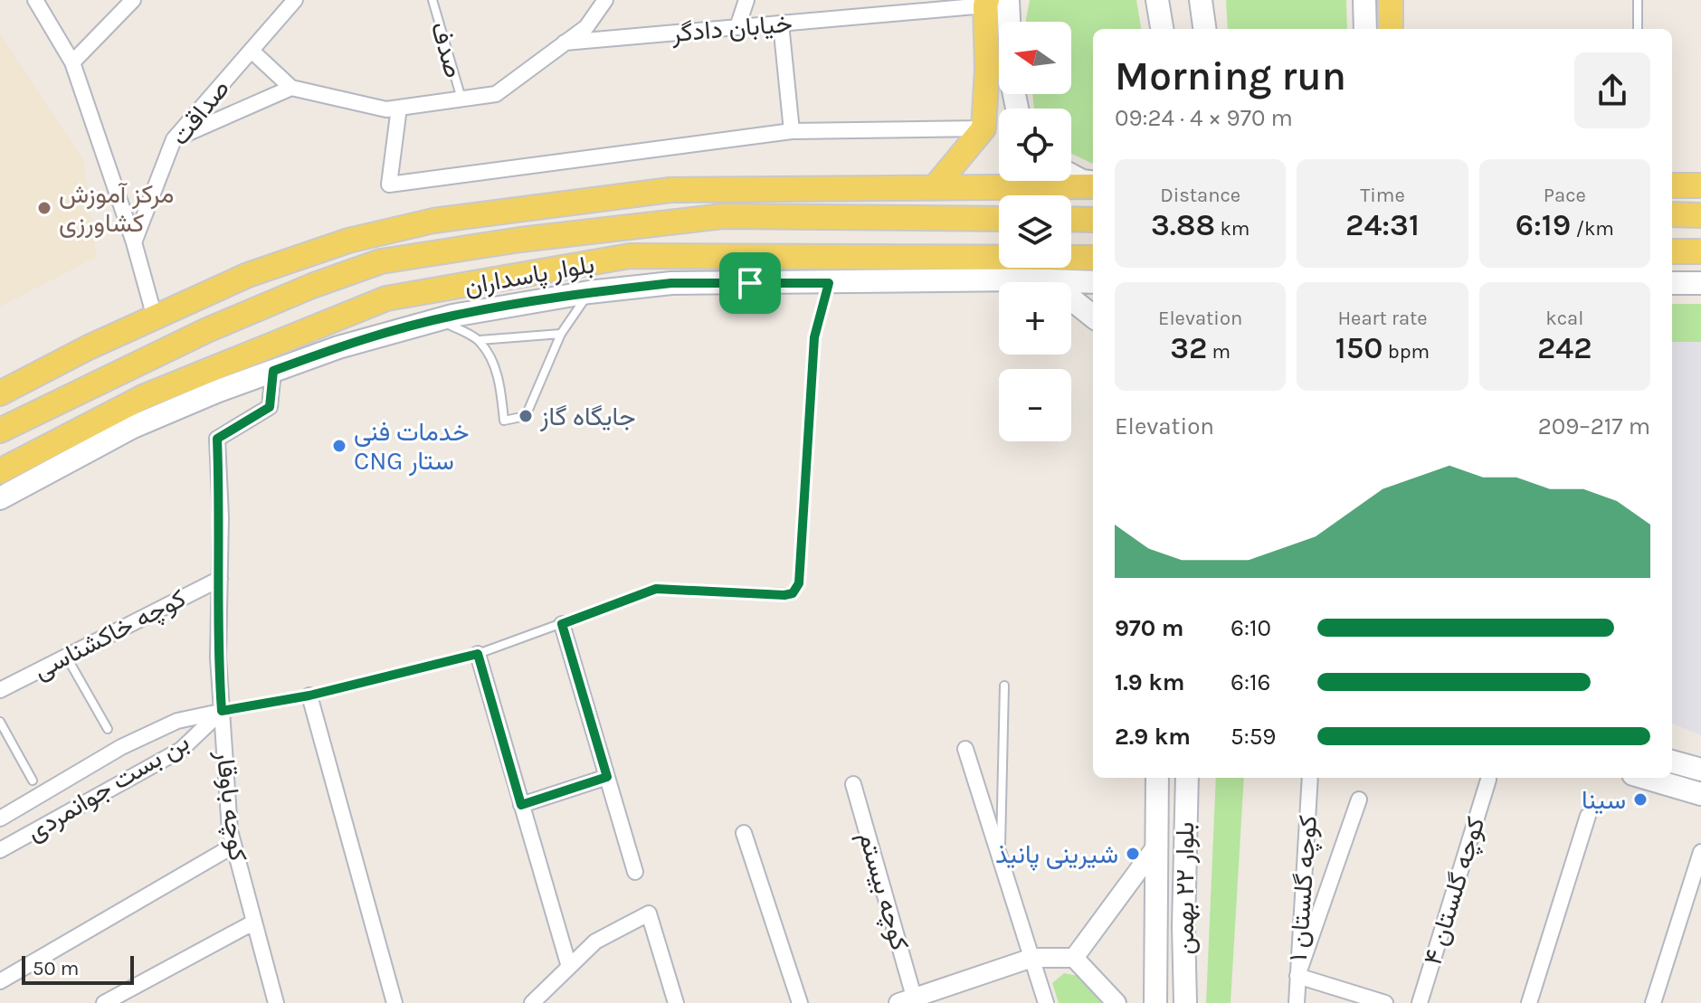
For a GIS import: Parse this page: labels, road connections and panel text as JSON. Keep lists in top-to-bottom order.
{
  "streets": {
    "main road": ["بلوار پاسداران", "بلوار ۲۲ بهمن"],
    "street": [
      "خیابان دادگر",
      "صداقت",
      "کوچه خاکشناسی",
      "بن بست جوانمردی",
      "کوچه باوقار",
      "کوچه گلستان ۱",
      "کوچه بیستم",
      "کوچه گلستان ۴"
    ],
    "lane": ["صدف"]
  },
  "crossings": [
    ["کوچه خاکشناسی", "کوچه باوقار"],
    ["بن بست جوانمردی", "کوچه باوقار"]
  ],
  "places": [
    "مرکز آموزش کشاورزی",
    "جایگاه گاز",
    "خدمات فنی‌ CNG ستار",
    "سینا",
    "شیرینی پانیذ"
  ],
  "scale_bar": "50 m",
  "north": "left",
  "page": {
    "map_buttons": ["+", "−"],
    "heading": ["Morning run", "09:24 · 4 × 970 m"],
    "stats": [
      ["Distance", "3.88 km"],
      ["Time", "24:31"],
      ["Pace", "6:19 /km"],
      ["Elevation", "32 m"],
      ["Heart rate", "150 bpm"],
      ["kcal", "242"]
    ],
    "chart": ["Elevation", "209–217 m"],
    "list": [
      {
        "name": "970 m",
        "note": "6:10"
      },
      {
        "name": "1.9 km",
        "note": "6:16"
      },
      {
        "name": "2.9 km",
        "note": "5:59"
      }
    ],
    "scale": "50 m"
  }
}
